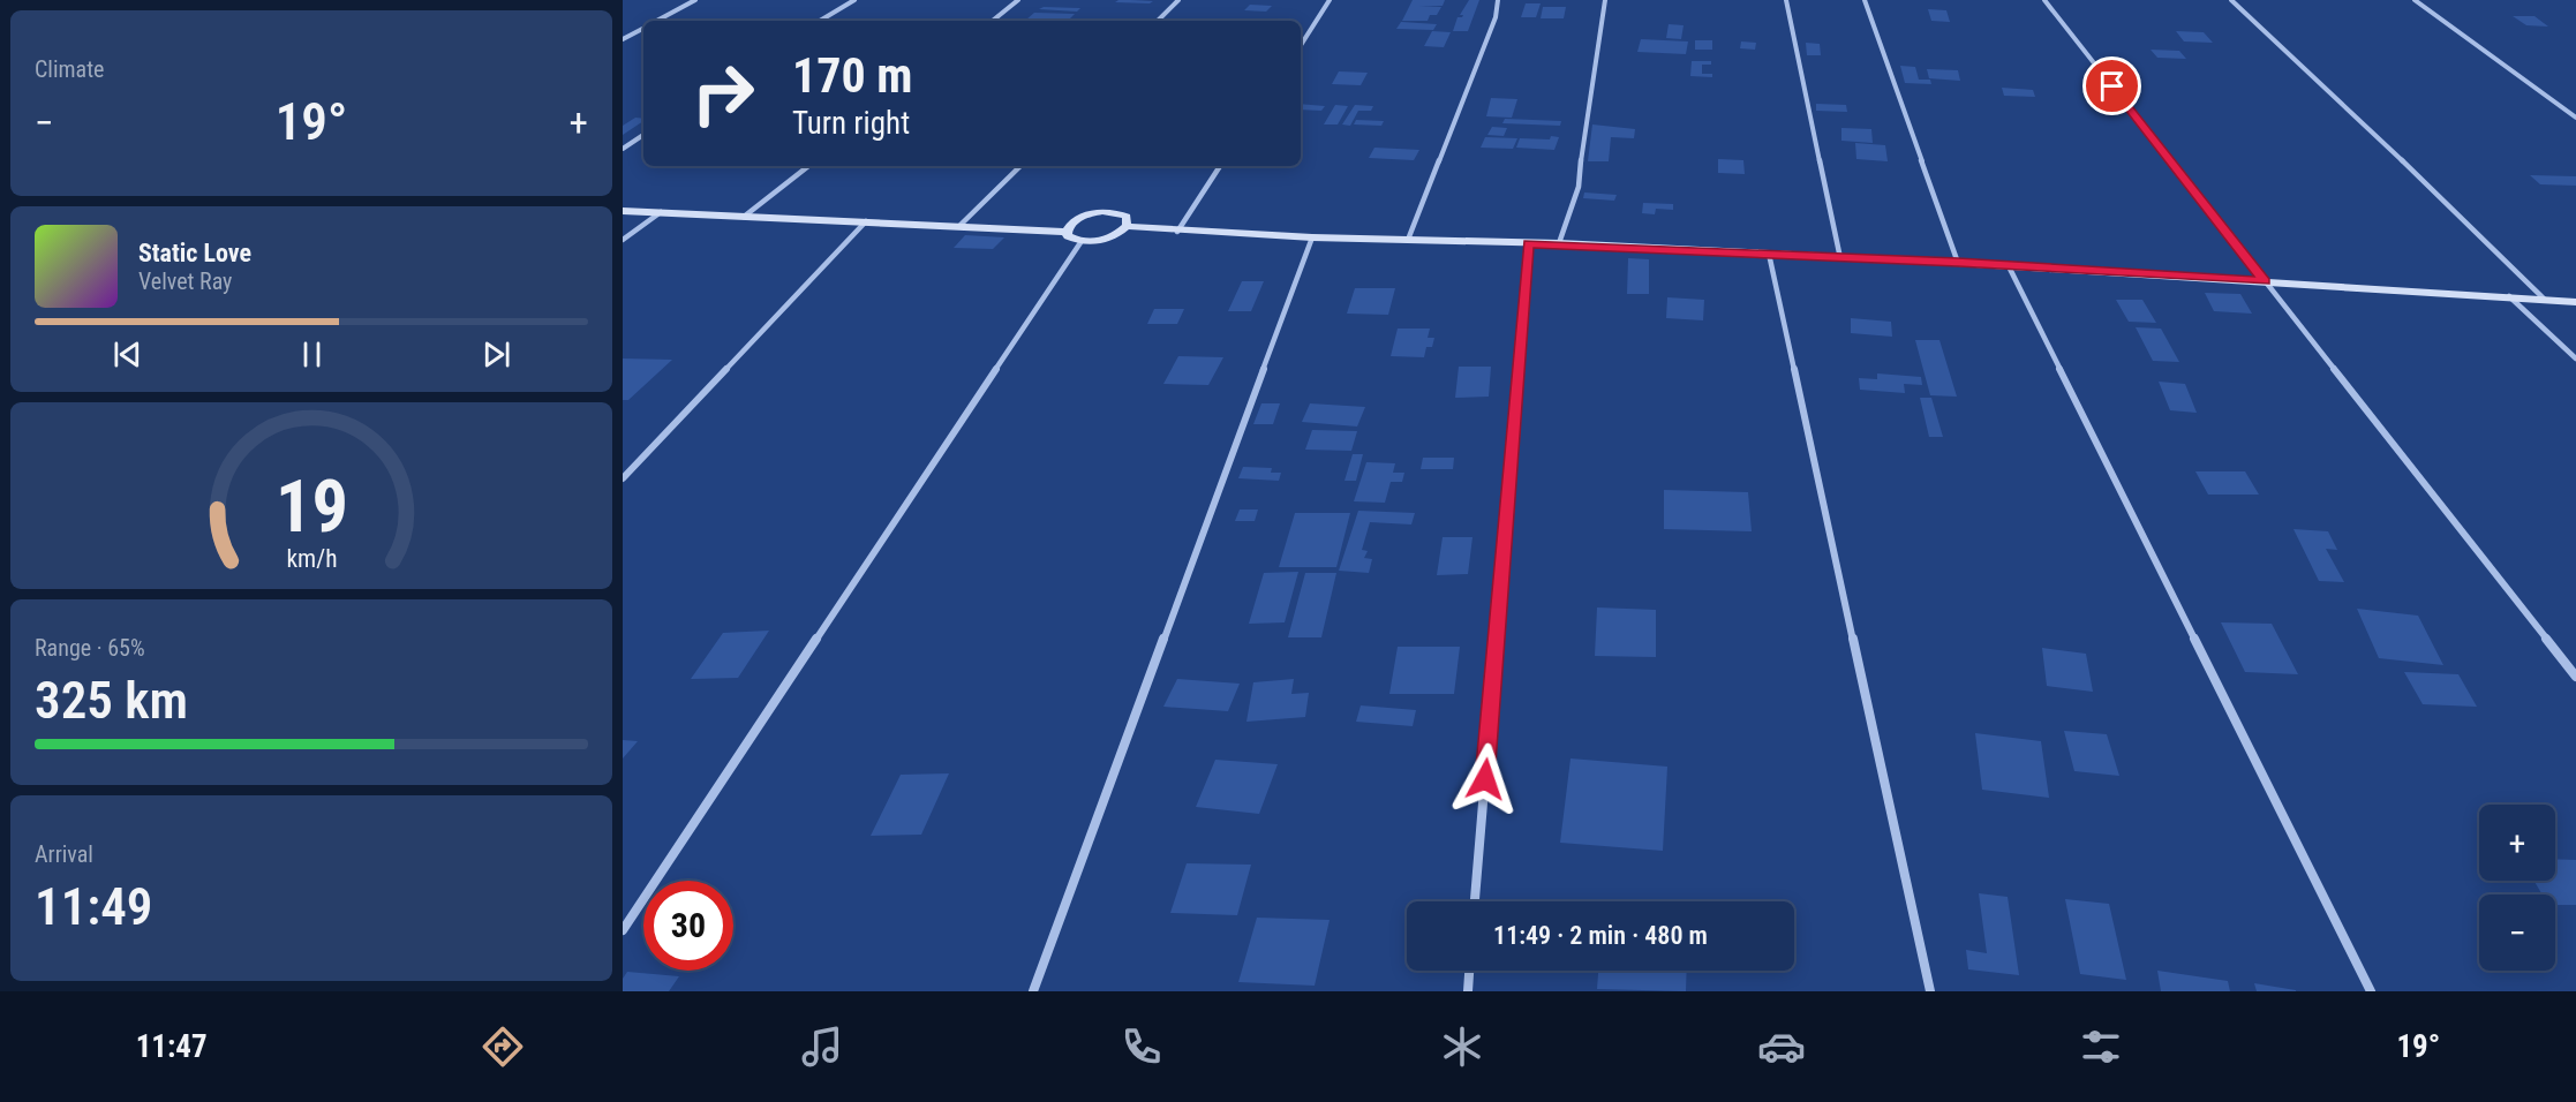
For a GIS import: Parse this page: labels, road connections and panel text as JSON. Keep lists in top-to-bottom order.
{
  "page": {
    "tile": [
      "Climate",
      ["Range · 65%", "325 km"],
      ["Arrival", "11:49"]
    ],
    "turn": ["170 m", "Turn right"],
    "heat": ["−", "19°", "+"],
    "song": ["Static Love", "Velvet Ray"],
    "map_buttons": ["+", "−"],
    "limit": "30",
    "trip": "11:49 · 2 min · 480 m",
    "tabs": ["11:47", "19°"],
    "gauge": ["19", "km/h"]
  }
}
